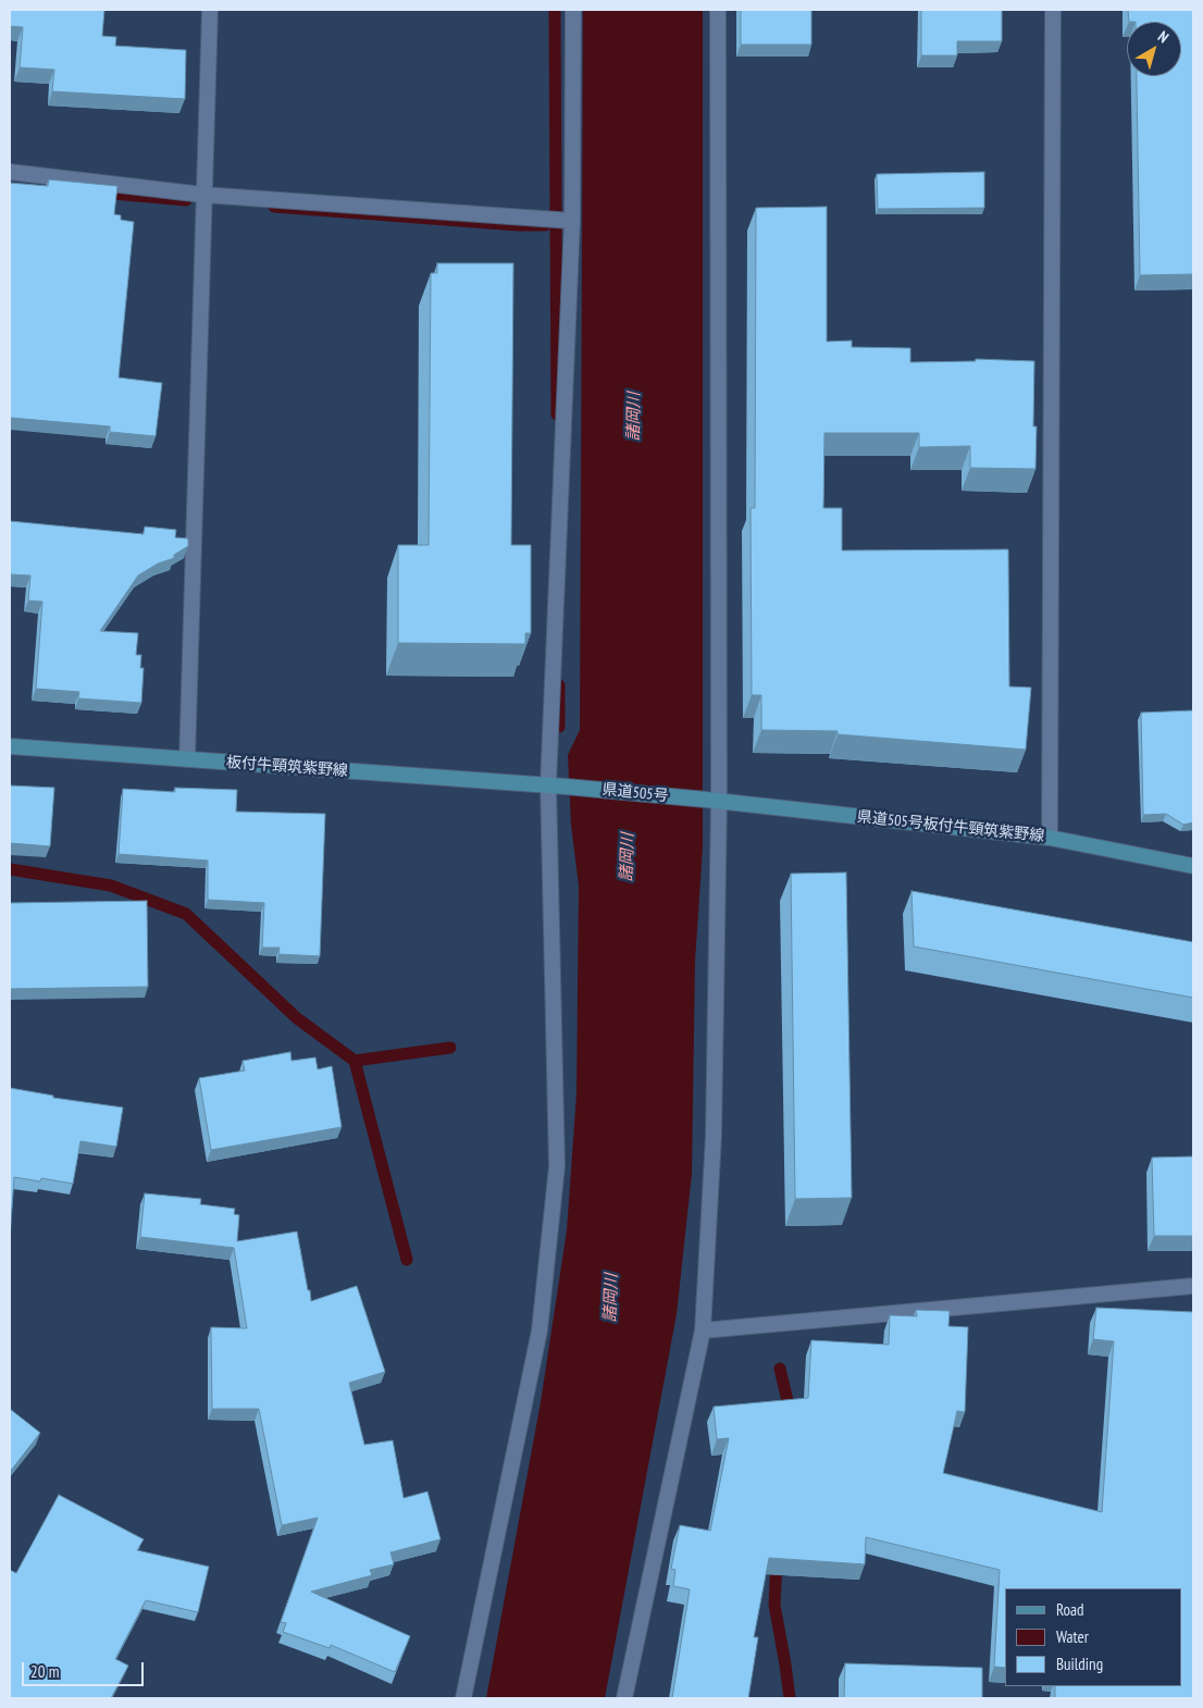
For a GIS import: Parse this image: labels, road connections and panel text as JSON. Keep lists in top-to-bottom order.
{
  "streets": {
    "main road": ["板付牛頸筑紫野線", "県道505号", "県道505号板付牛頸筑紫野線"]
  },
  "crossings": [
    ["板付牛頸筑紫野線", "県道505号"],
    ["県道505号", "県道505号板付牛頸筑紫野線"]
  ],
  "water": ["諸岡川"],
  "legend": ["Road", "Water", "Building"],
  "scale_bar": "20 m",
  "north": "top right"
}
